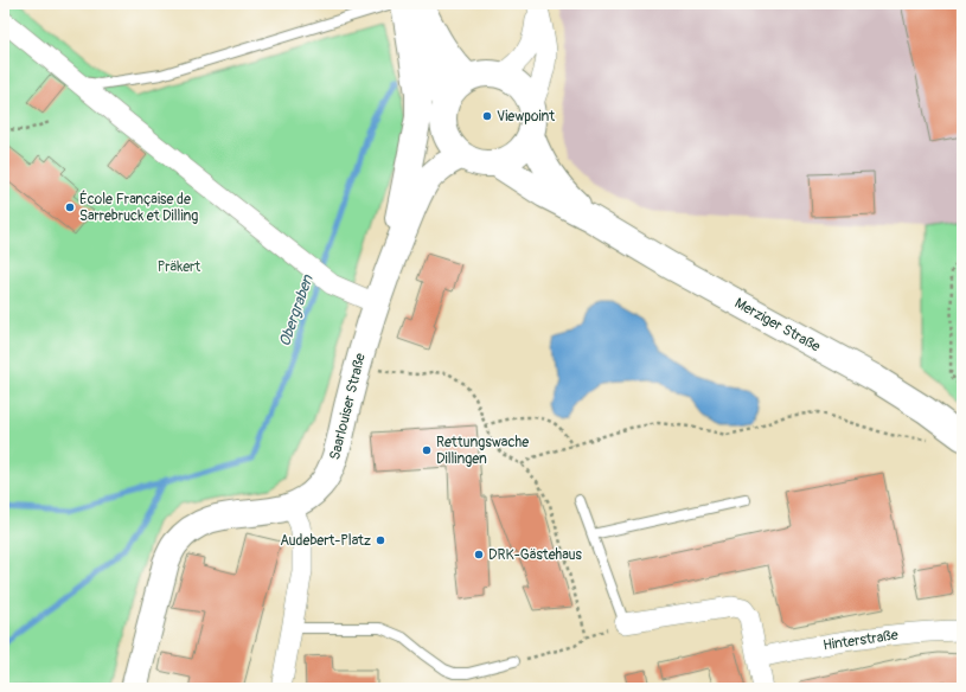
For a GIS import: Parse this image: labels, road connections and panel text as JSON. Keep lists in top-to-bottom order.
{
  "streets": {
    "main road": ["Merziger Straße", "Saarlouiser Straße"],
    "street": ["Hinterstraße"]
  },
  "crossings": [
    ["Merziger Straße", "Saarlouiser Straße"]
  ],
  "water": ["Obergraben"],
  "parks": ["Präkert"],
  "places": [
    "Viewpoint",
    "École Française de Sarrebruck et Dilling",
    "Rettungswache Dillingen",
    "Audebert-Platz",
    "DRK-Gästehaus"
  ]
}
